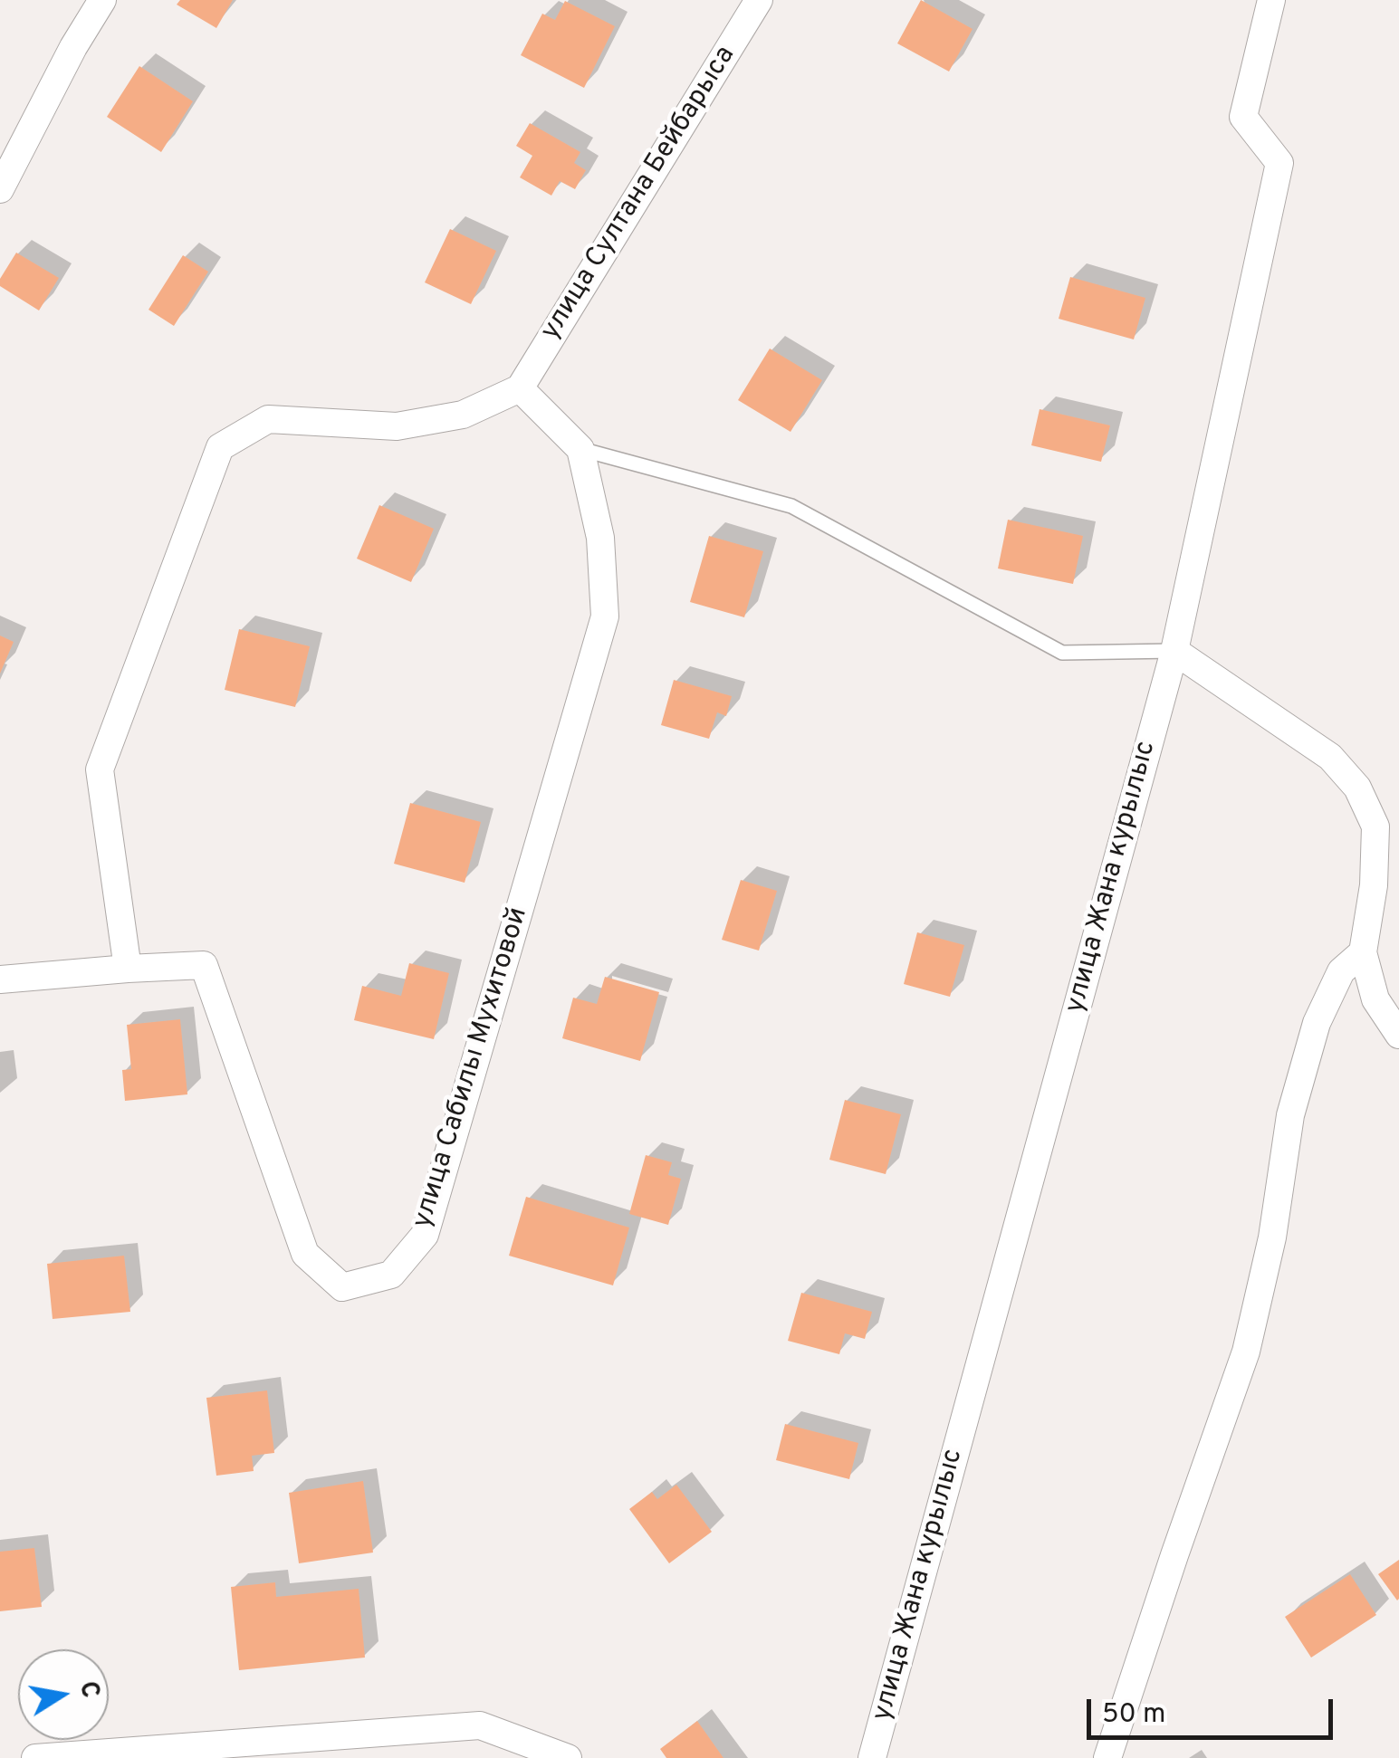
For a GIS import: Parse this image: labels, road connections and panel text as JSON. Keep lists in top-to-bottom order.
{
  "streets": {
    "street": ["улица Султана Бейбарыса", "улица Жана курылыс", "улица Сабилы Мухитовой"]
  },
  "scale_bar": "50 m",
  "north": "right"
}
